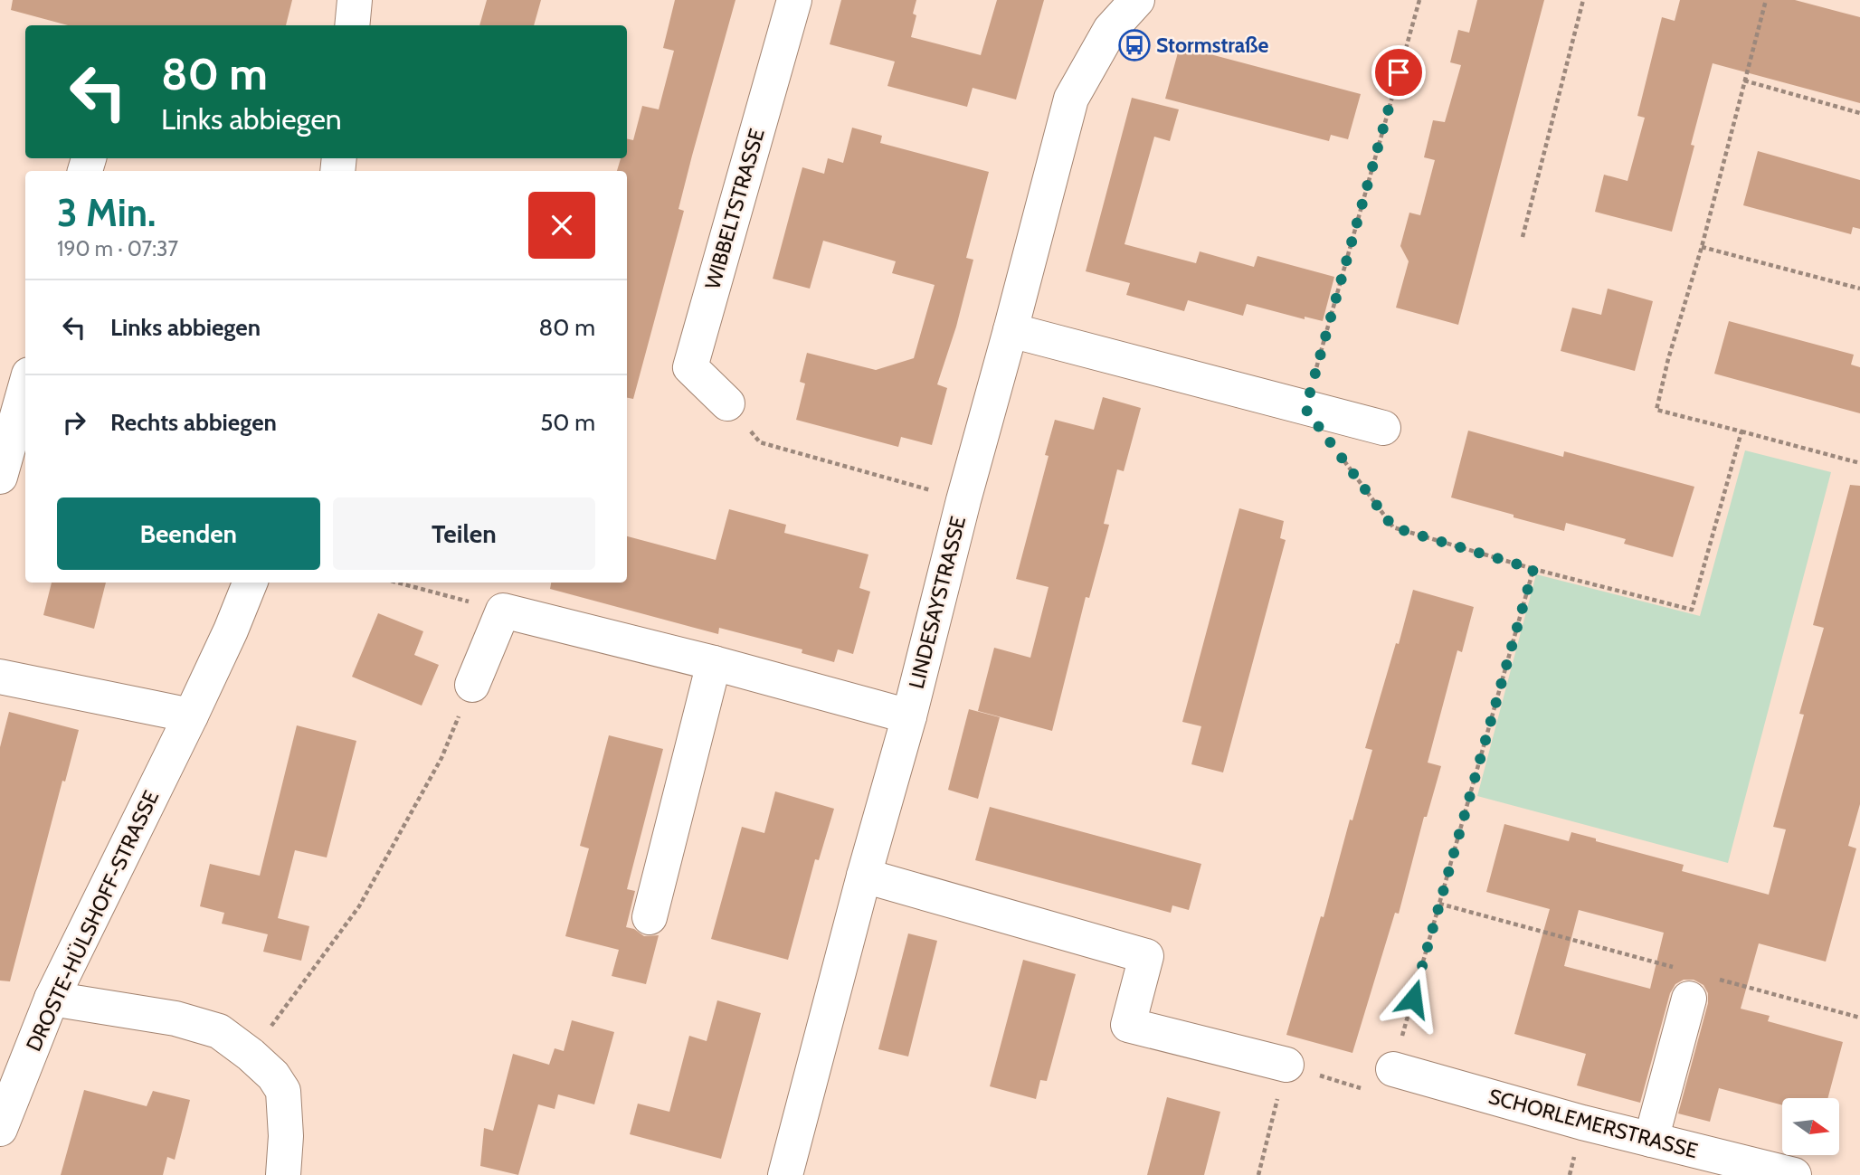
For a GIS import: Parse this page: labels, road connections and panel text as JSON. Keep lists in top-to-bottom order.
{
  "streets": {
    "street": [
      "WIBBELTSTRASSE",
      "LINDESAYSTRASSE",
      "DROSTE-HÜLSHOFF-STRASSE",
      "SCHORLEMERSTRASSE"
    ]
  },
  "places": {
    "bus stop": ["Stormstraße"]
  },
  "north": "right",
  "page": {
    "turn": ["80 m", "Links abbiegen"],
    "heading": ["3 Min.", "190 m · 07:37"],
    "list": [
      {
        "name": "Links abbiegen",
        "value": "80 m"
      },
      {
        "name": "Rechts abbiegen",
        "value": "50 m"
      }
    ],
    "buttons": ["Beenden", "Teilen"]
  }
}
